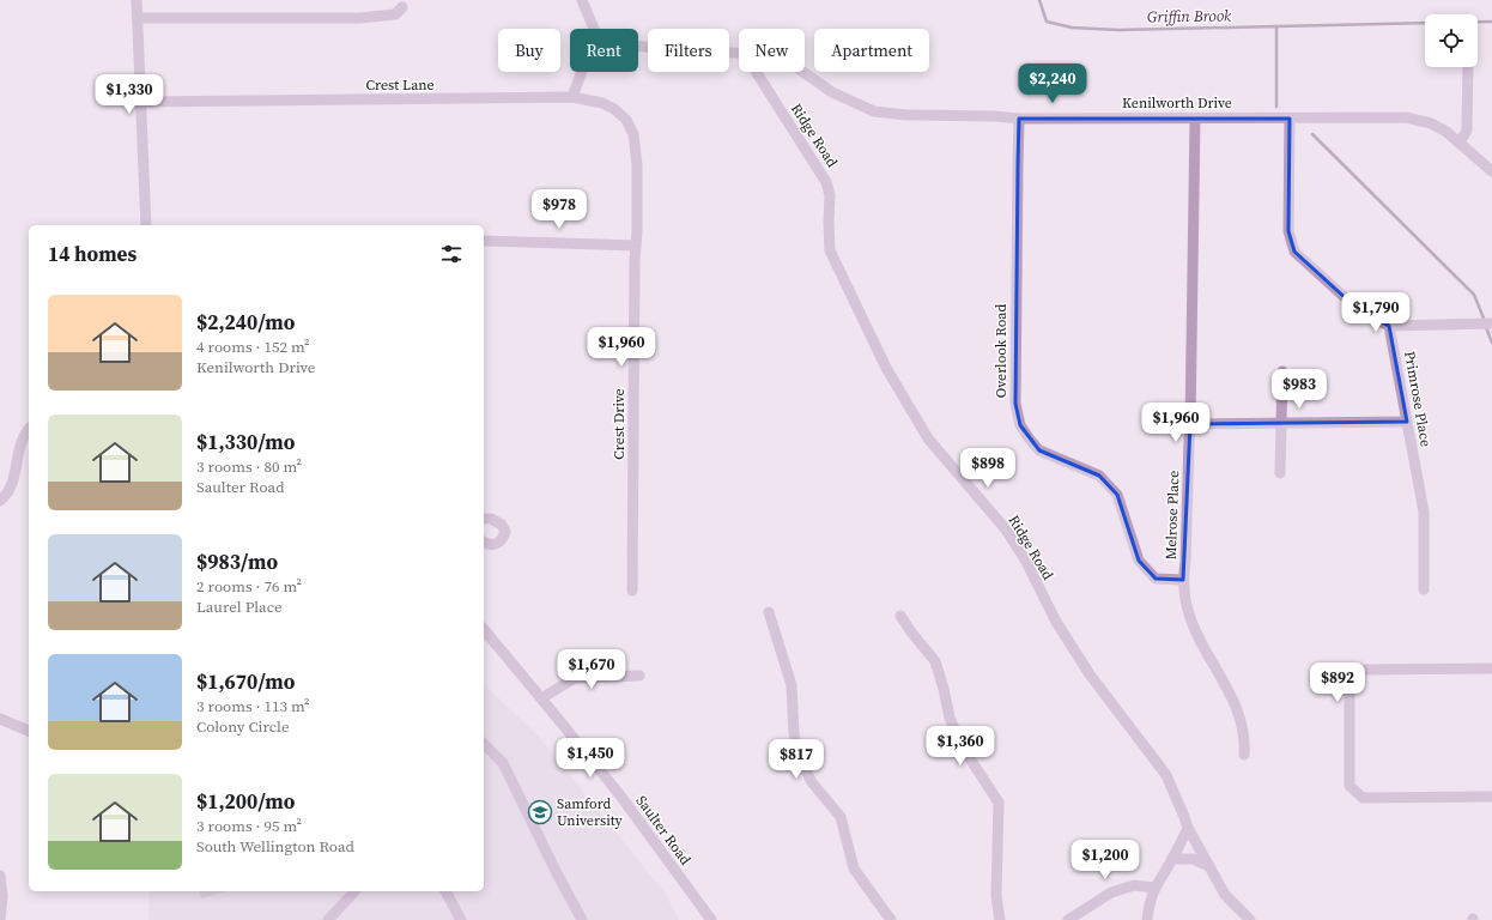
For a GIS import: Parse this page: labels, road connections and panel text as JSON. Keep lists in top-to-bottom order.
{
  "streets": {
    "street": [
      "Crest Lane",
      "Kenilworth Drive",
      "Ridge Road",
      "Overlook Road",
      "Primrose Place",
      "Crest Drive",
      "Melrose Place",
      "Saulter Road"
    ]
  },
  "crossings": [
    ["Crest Lane", "Crest Drive"],
    ["Kenilworth Drive", "Overlook Road"],
    ["Kenilworth Drive", "Melrose Place"],
    ["Overlook Road", "Melrose Place"]
  ],
  "water": ["Griffin Brook"],
  "places": {
    "school or university": ["Samford University"]
  },
  "page": {
    "chip": [
      "Buy",
      "Rent",
      "Filters",
      "New",
      "Apartment"
    ],
    "price": [
      "$2,240",
      "$1,330",
      "$978",
      "$1,790",
      "$1,960",
      "$983",
      "$1,960",
      "$898",
      "$1,670",
      "$892",
      "$1,360",
      "$1,450",
      "$817",
      "$1,200"
    ],
    "heading": "14 homes",
    "list": [
      {
        "name": "$2,240/mo",
        "note": "4 rooms · 152 m² · Kenilworth Drive"
      },
      {
        "name": "$1,330/mo",
        "note": "3 rooms · 80 m² · Saulter Road"
      },
      {
        "name": "$983/mo",
        "note": "2 rooms · 76 m² · Laurel Place"
      },
      {
        "name": "$1,670/mo",
        "note": "3 rooms · 113 m² · Colony Circle"
      },
      {
        "name": "$1,200/mo",
        "note": "3 rooms · 95 m² · South Wellington Road"
      }
    ]
  }
}
